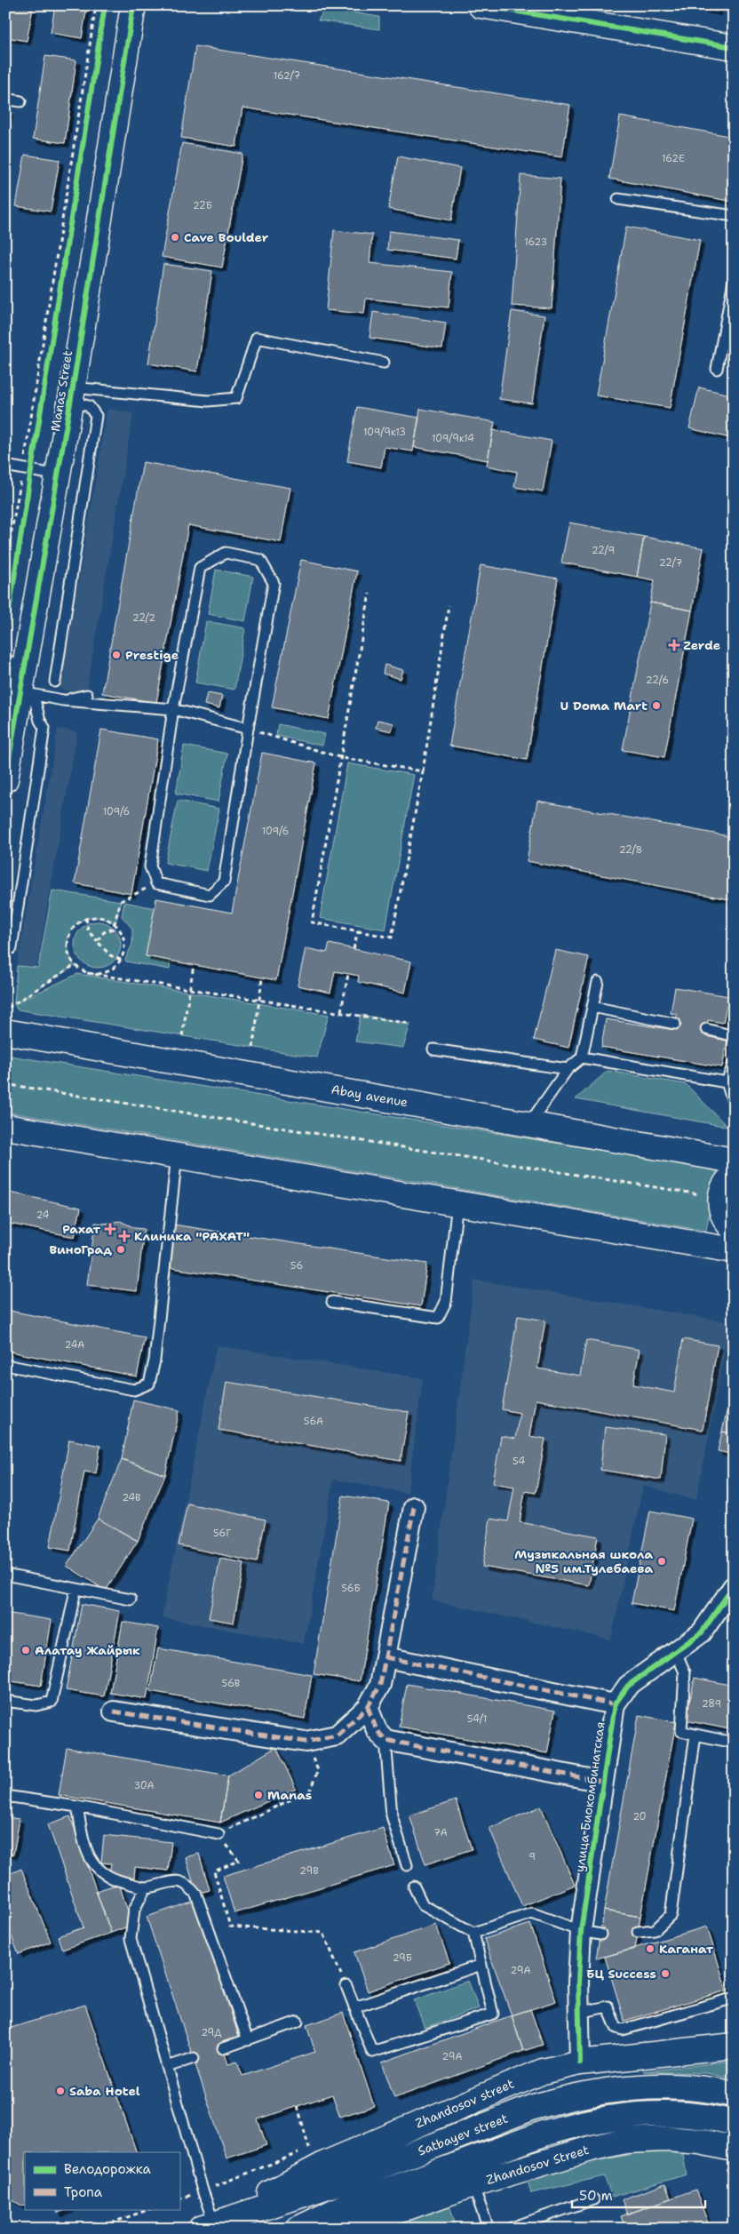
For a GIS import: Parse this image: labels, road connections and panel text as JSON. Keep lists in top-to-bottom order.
{
  "streets": {
    "main road": [
      "Manas Street",
      "Abay avenue",
      "Zhandosov street",
      "Satbayev street",
      "Zhandosov Street"
    ],
    "street": ["улица Биокомбинатская"]
  },
  "crossings": [
    ["улица Биокомбинатская", "Zhandosov street"],
    ["Zhandosov street", "Satbayev street"]
  ],
  "places": {
    "other": [
      "Cave Boulder",
      "Prestige",
      "U Doma Mart",
      "ВиноГрад",
      "Музыкальная школа №5 им.Тулебаева",
      "Алатау Жайрык",
      "Manas",
      "Каганат",
      "БЦ Success",
      "Saba Hotel"
    ],
    "health": ["Zerde", "Рахат", "Клиника \"РАХАТ\""]
  },
  "house_numbers": [
    "162/7",
    "162Е",
    "22Б",
    "162З",
    "109/9к13",
    "109/9к14",
    "22/9",
    "22/7",
    "22/2",
    "22/6",
    "109/6",
    "109/6",
    "22/8",
    "24",
    "56",
    "24А",
    "56А",
    "54",
    "24В",
    "56Г",
    "56Б",
    "56В",
    "289",
    "54/1",
    "30А",
    "20",
    "7А",
    "9",
    "29В",
    "29Б",
    "29А",
    "29Д",
    "29А"
  ],
  "legend": ["Велодорожка", "Тропа"],
  "scale_bar": "50 m"
}
